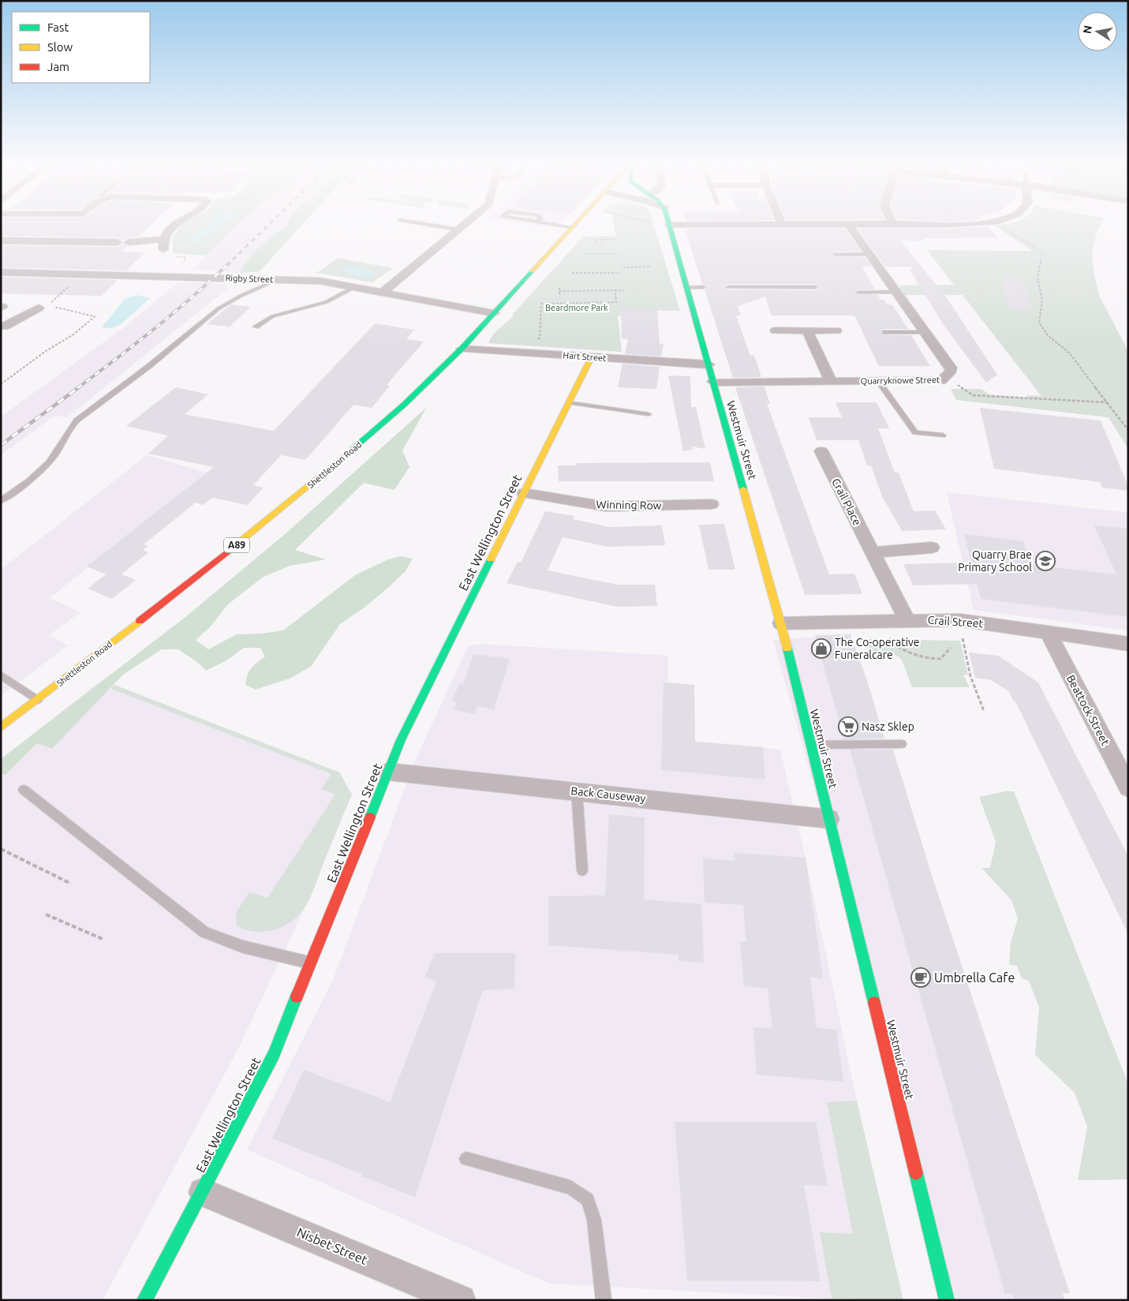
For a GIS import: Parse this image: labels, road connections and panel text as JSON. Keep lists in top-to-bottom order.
{
  "streets": {
    "street": [
      "Rigby Street",
      "Hart Street",
      "Quarryknowe Street",
      "Westmuir Street",
      "Shettleston Road",
      "Crail Place",
      "Winning Row",
      "East Wellington Street",
      "A89",
      "Crail Street",
      "Beattock Street",
      "Back Causeway",
      "Nisbet Street"
    ]
  },
  "crossings": [
    ["Rigby Street", "Shettleston Road"],
    ["Hart Street", "Westmuir Street"],
    ["Hart Street", "Shettleston Road"],
    ["Hart Street", "East Wellington Street"],
    ["Quarryknowe Street", "Westmuir Street"],
    ["Westmuir Street", "Crail Street"],
    ["Westmuir Street", "Back Causeway"],
    ["Crail Place", "Crail Street"],
    ["Winning Row", "East Wellington Street"],
    ["East Wellington Street", "Back Causeway"],
    ["East Wellington Street", "Nisbet Street"],
    ["Crail Street", "Beattock Street"]
  ],
  "parks": ["Beardmore Park"],
  "places": {
    "school or university": ["Quarry Brae Primary School"],
    "shop": ["The Co-operative Funeralcare"],
    "supermarket": ["Nasz Sklep"],
    "cafe": ["Umbrella Cafe"]
  },
  "legend": ["Fast", "Slow", "Jam"],
  "north": "left"
}
